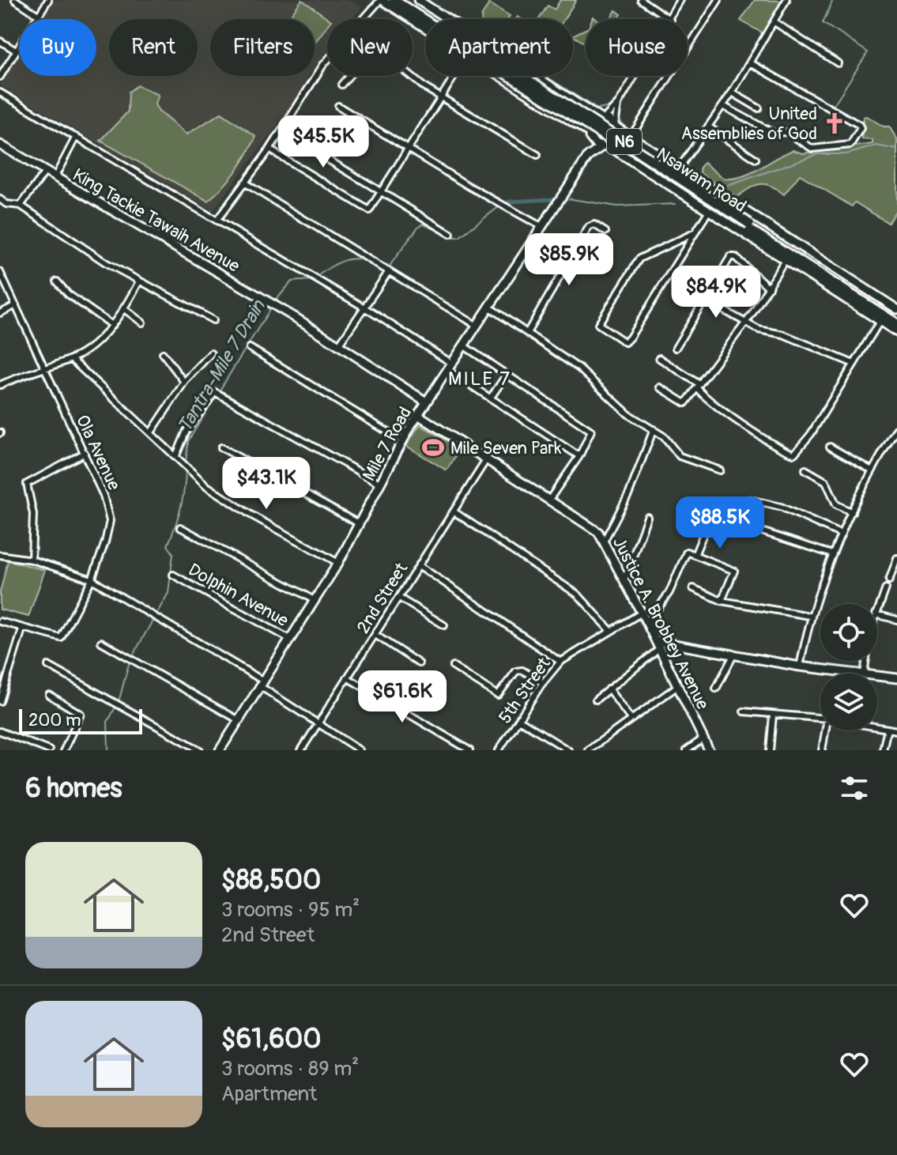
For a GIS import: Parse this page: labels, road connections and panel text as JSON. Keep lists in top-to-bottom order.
{
  "streets": {
    "highway": ["N6", "Nsawam Road"],
    "street": [
      "King Tackie Tawaih Avenue",
      "Mile 7 Road",
      "Ola Avenue",
      "Dolphin Avenue",
      "2nd Street",
      "Justice A. Brobbey Avenue",
      "5th Street"
    ]
  },
  "crossings": [
    ["King Tackie Tawaih Avenue", "Mile 7 Road"],
    ["Mile 7 Road", "Dolphin Avenue"],
    ["Mile 7 Road", "Justice A. Brobbey Avenue"],
    ["2nd Street", "Justice A. Brobbey Avenue"],
    ["Justice A. Brobbey Avenue", "5th Street"]
  ],
  "districts": ["MILE 7"],
  "water": ["Tantra-Mile 7 Drain"],
  "places": {
    "church": ["United Assemblies of God"],
    "sports": ["Mile Seven Park"]
  },
  "scale_bar": "200 m",
  "page": {
    "chip": [
      "Buy",
      "Rent",
      "Filters",
      "New",
      "Apartment",
      "House"
    ],
    "price": [
      "$45.5K",
      "$85.9K",
      "$84.9K",
      "$43.1K",
      "$88.5K",
      "$61.6K"
    ],
    "scale": "200 m",
    "heading": "6 homes",
    "list": [
      {
        "name": "$88,500",
        "note": "3 rooms · 95 m² · 2nd Street"
      },
      {
        "name": "$61,600",
        "note": "3 rooms · 89 m² · Apartment"
      }
    ]
  }
}
